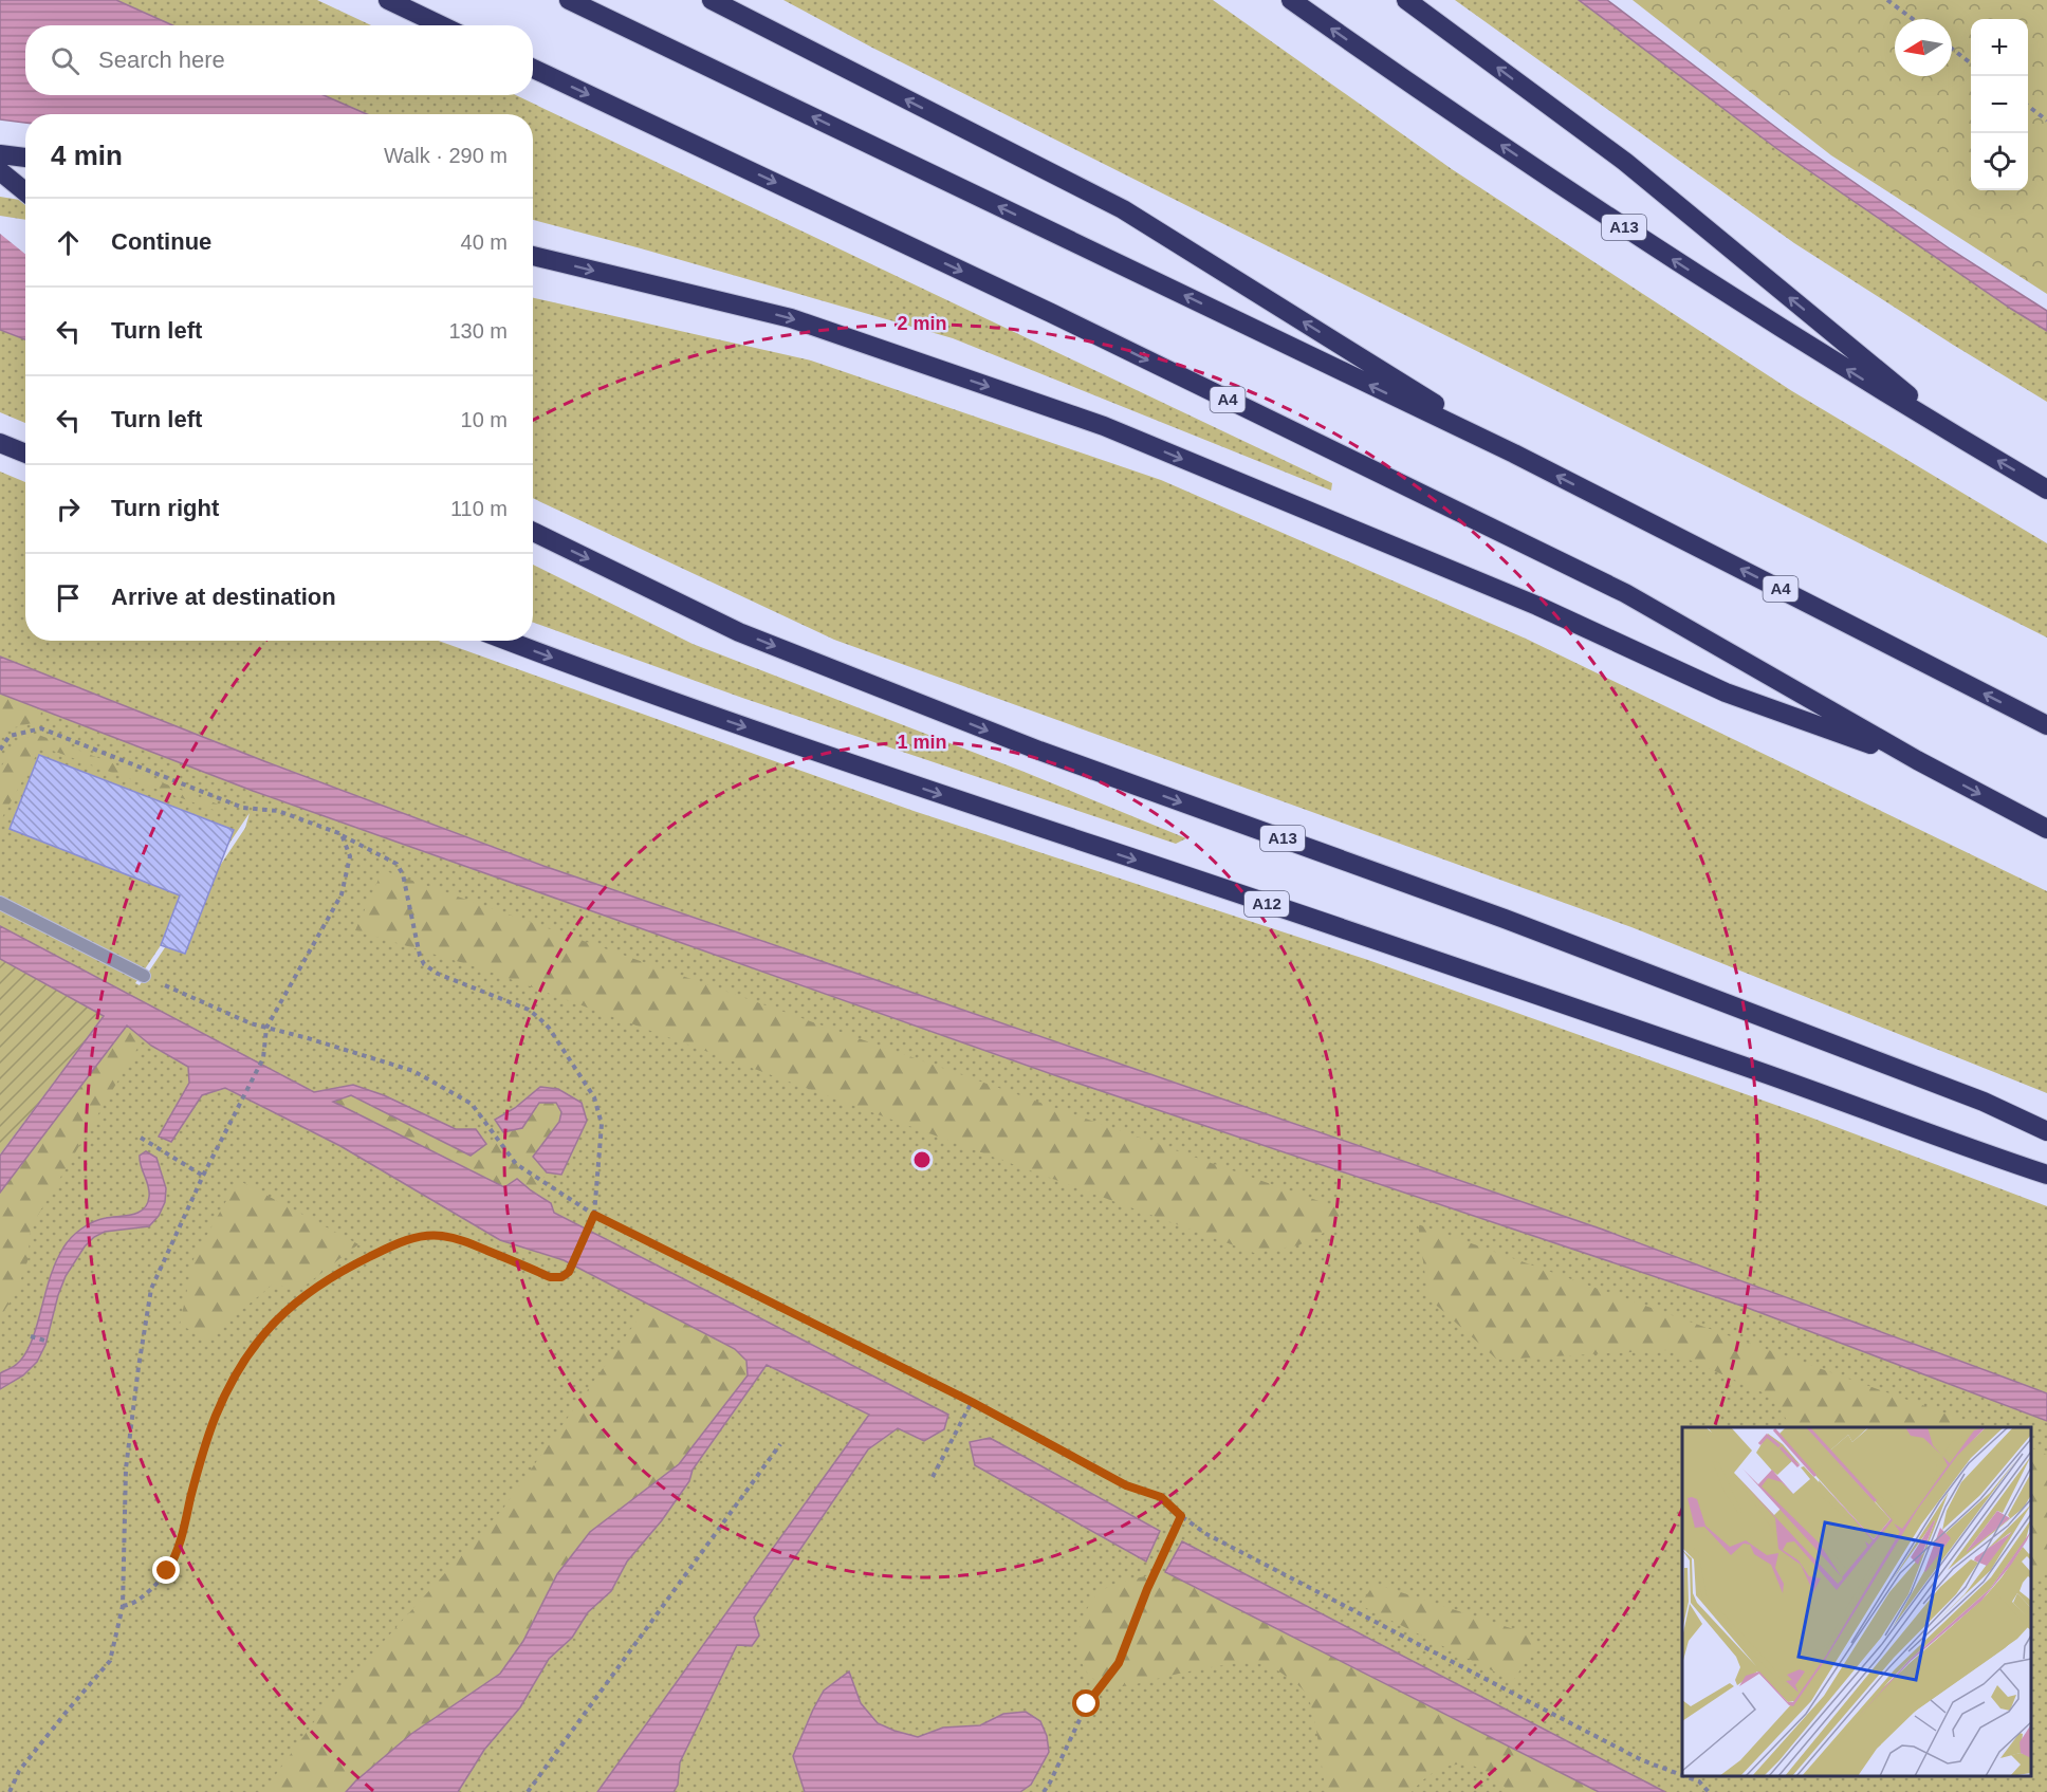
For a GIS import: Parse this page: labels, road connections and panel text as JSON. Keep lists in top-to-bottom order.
{
  "streets": {
    "highway": ["A13", "A4", "A12"]
  },
  "north": "left",
  "page": {
    "map_buttons": ["+", "−"],
    "search": "Search here",
    "heading": ["4 min", "Walk · 290 m"],
    "list": [
      ["Continue", "40 m"],
      ["Turn left", "130 m"],
      ["Turn left", "10 m"],
      ["Turn right", "110 m"],
      "Arrive at destination"
    ]
  },
  "rings": ["2 min", "1 min"]
}
